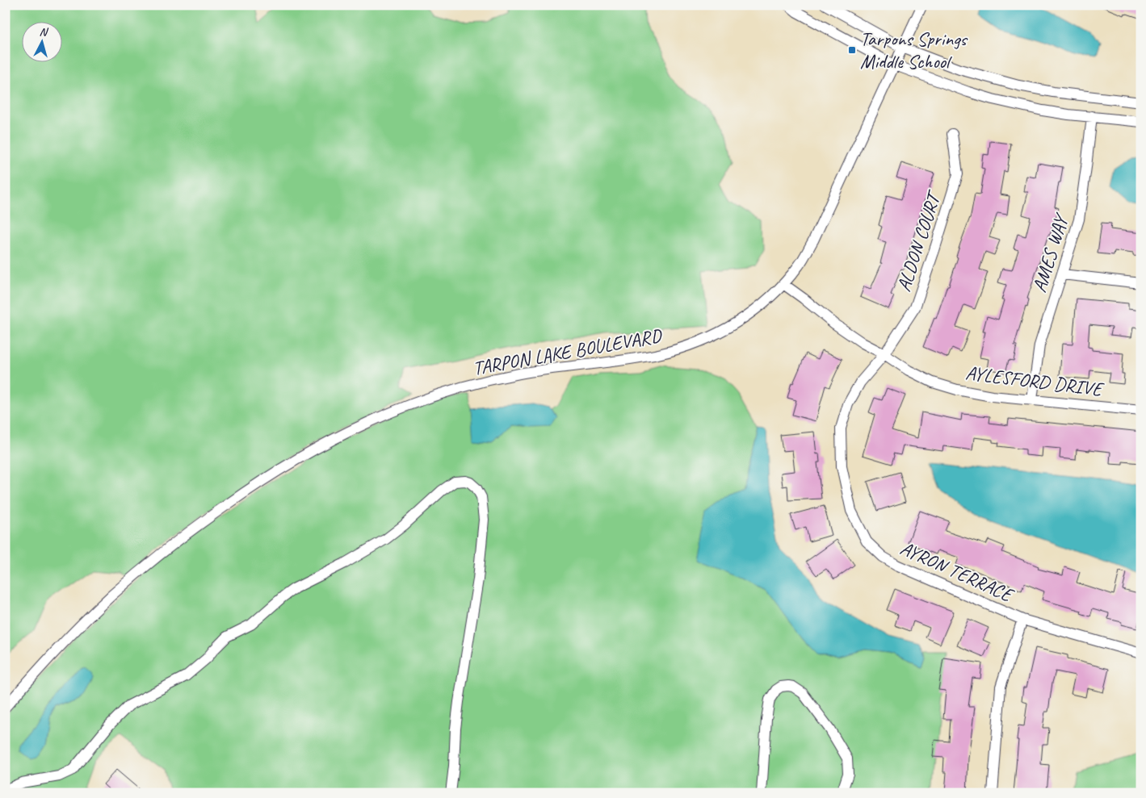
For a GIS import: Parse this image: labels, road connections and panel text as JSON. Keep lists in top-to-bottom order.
{
  "streets": {
    "street": [
      "ALDON COURT",
      "AMES WAY",
      "TARPON LAKE BOULEVARD",
      "AYLESFORD DRIVE",
      "AYRON TERRACE"
    ]
  },
  "crossings": [
    ["ALDON COURT", "AYLESFORD DRIVE"],
    ["ALDON COURT", "AYRON TERRACE"],
    ["AMES WAY", "AYLESFORD DRIVE"],
    ["TARPON LAKE BOULEVARD", "AYLESFORD DRIVE"],
    ["AYLESFORD DRIVE", "AYRON TERRACE"]
  ],
  "places": {
    "transit": ["Tarpons Springs Middle School"]
  },
  "north": "top"
}
